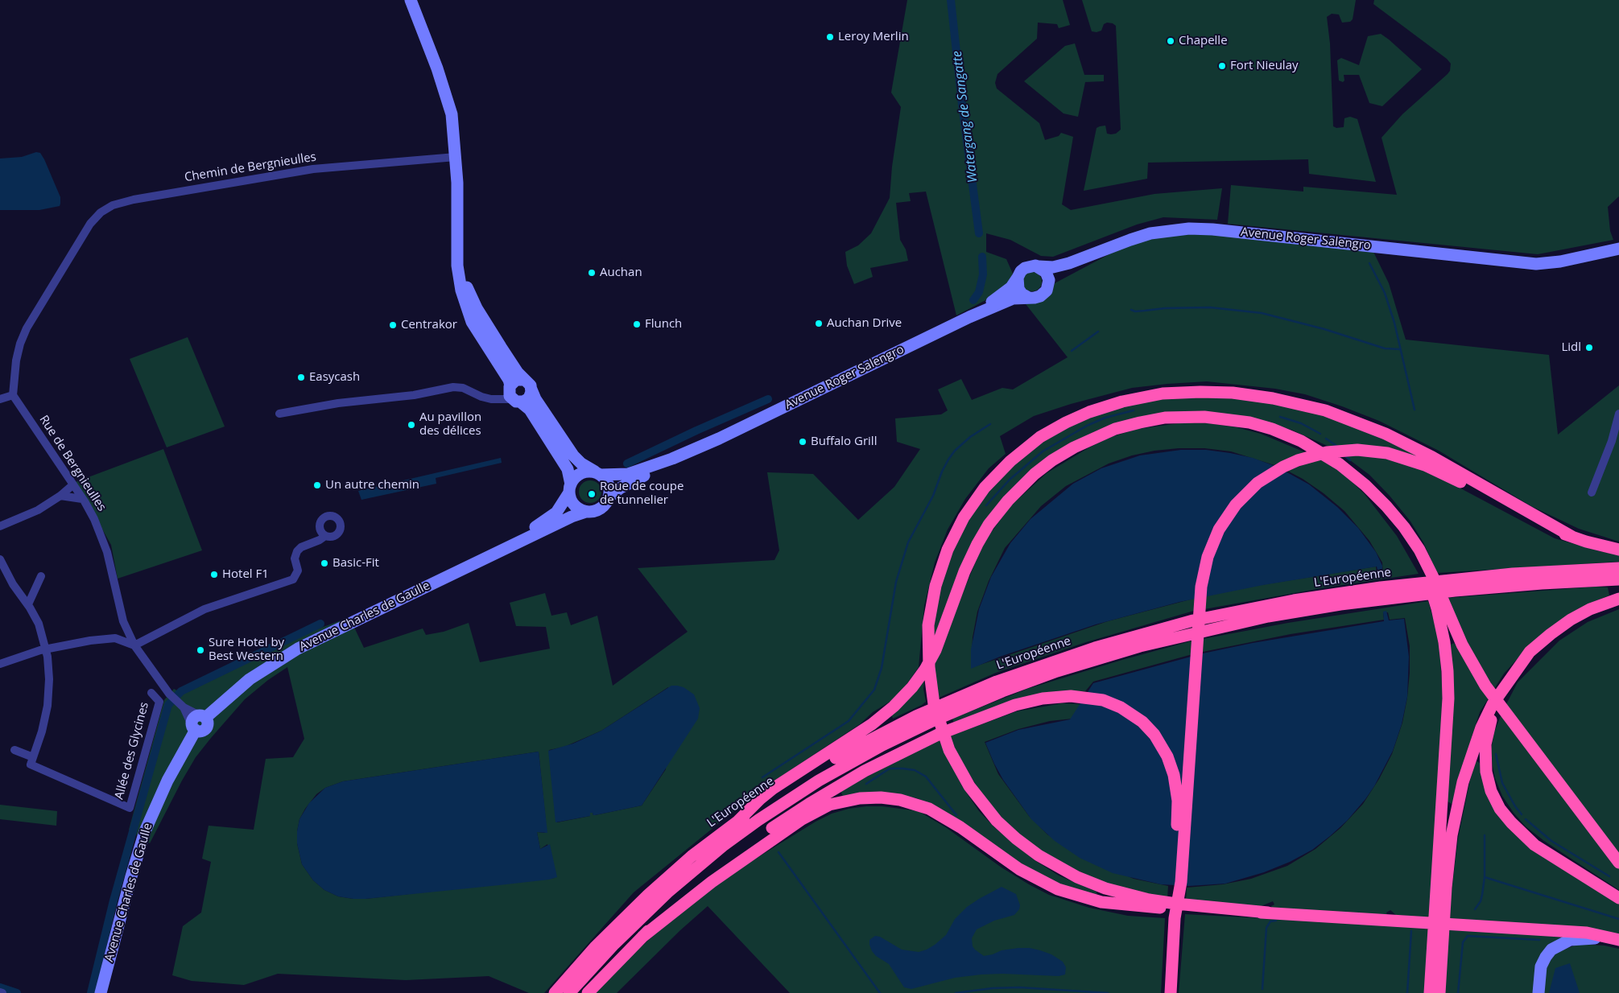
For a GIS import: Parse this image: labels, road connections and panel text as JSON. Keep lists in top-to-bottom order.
{
  "streets": {
    "highway": ["L'Européenne"],
    "main road": ["Avenue Roger Salengro", "Avenue Charles de Gaulle"],
    "street": ["Chemin de Bergnieulles", "Rue de Bergnieulles", "Allée des Glycines"]
  },
  "crossings": [
    ["Chemin de Bergnieulles", "Rue de Bergnieulles"],
    ["Avenue Roger Salengro", "Avenue Charles de Gaulle"],
    ["Rue de Bergnieulles", "Avenue Charles de Gaulle"]
  ],
  "water": ["Watergang de Sangatte"],
  "places": [
    "Leroy Merlin",
    "Chapelle",
    "Fort Nieulay",
    "Auchan",
    "Auchan Drive",
    "Flunch",
    "Centrakor",
    "Lidl",
    "Easycash",
    "Au pavillon des délices",
    "Buffalo Grill",
    "Un autre chemin",
    "Roue de coupe de tunnelier",
    "Basic-Fit",
    "Hotel F1",
    "Sure Hotel by Best Western"
  ]
}
